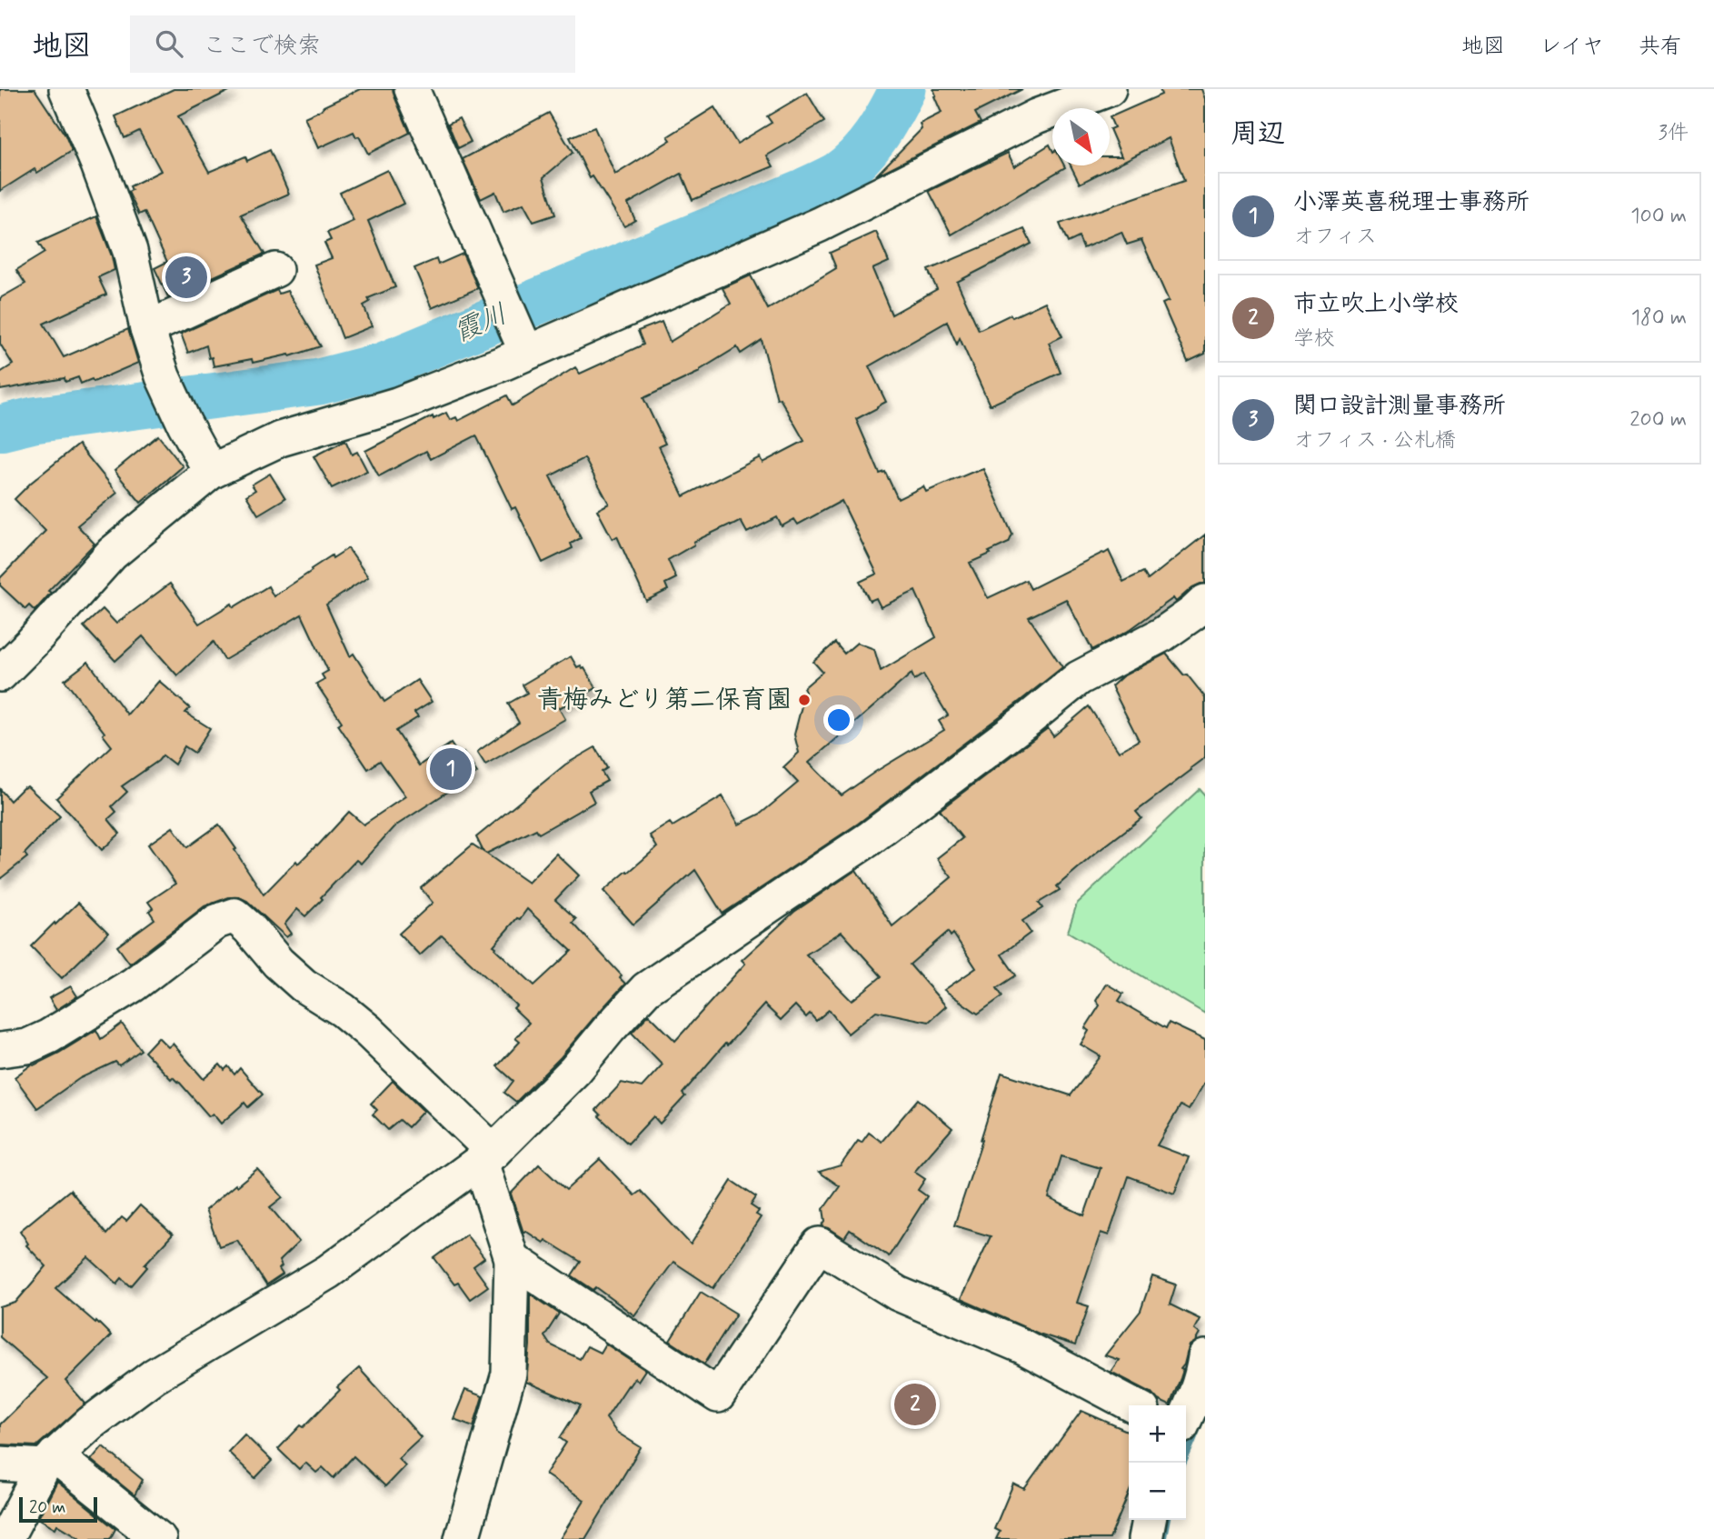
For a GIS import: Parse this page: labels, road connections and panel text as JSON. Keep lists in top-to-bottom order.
{
  "water": ["霞川"],
  "places": ["青梅みどり第二保育園"],
  "scale_bar": "20 m",
  "north": "bottom right",
  "page": {
    "header": "地図",
    "search": "ここで検索",
    "nav": ["地図", "レイヤ", "共有"],
    "heading": ["周辺", "3件"],
    "list": [
      {
        "mark": "1",
        "name": "小澤英喜税理士事務所",
        "note": "オフィス",
        "value": "100 m"
      },
      {
        "mark": "2",
        "name": "市立吹上小学校",
        "note": "学校",
        "value": "180 m"
      },
      {
        "mark": "3",
        "name": "関口設計測量事務所",
        "note": "オフィス · 公札橋",
        "value": "200 m"
      }
    ],
    "pins": ["3", "1", "2"],
    "map_buttons": ["+", "−"],
    "scale": "20 m"
  }
}
